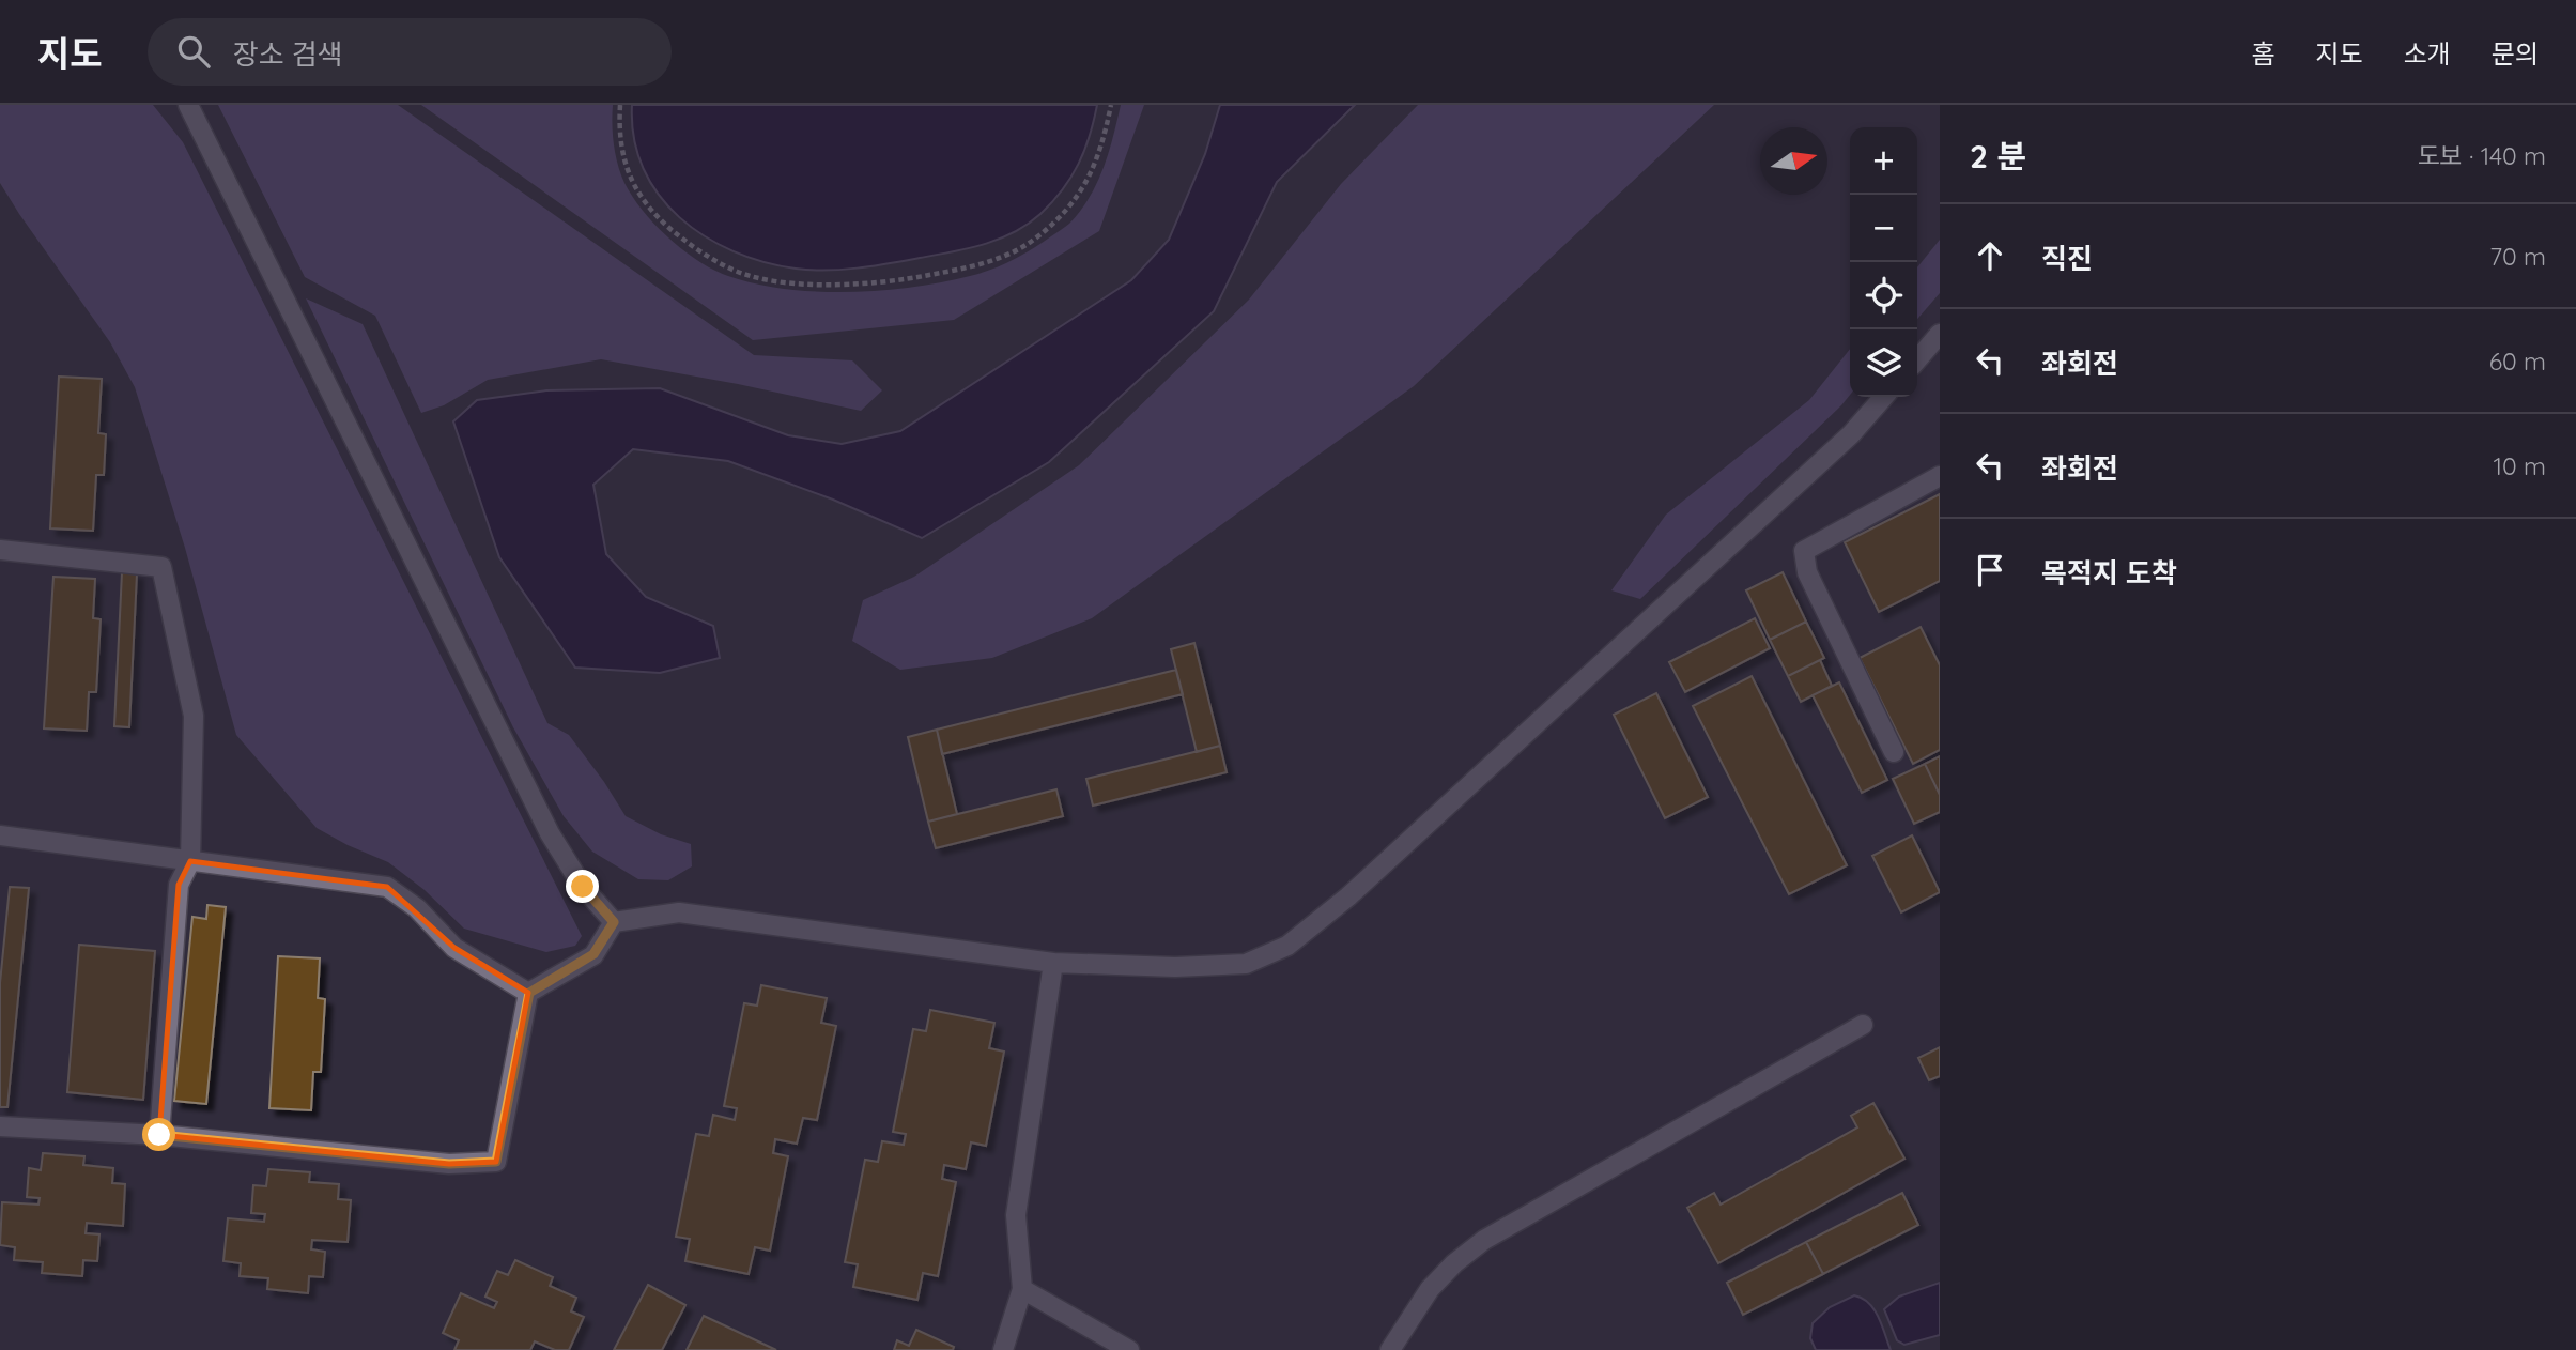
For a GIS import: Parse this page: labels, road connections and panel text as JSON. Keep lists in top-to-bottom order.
{
  "north": "right",
  "page": {
    "header": "지도",
    "search": "장소 검색",
    "nav": [
      "홈",
      "지도",
      "소개",
      "문의"
    ],
    "heading": ["2 분", "도보 · 140 m"],
    "map_buttons": ["+", "−"],
    "list": [
      ["직진", "70 m"],
      ["좌회전", "60 m"],
      ["좌회전", "10 m"],
      "목적지 도착"
    ]
  }
}
